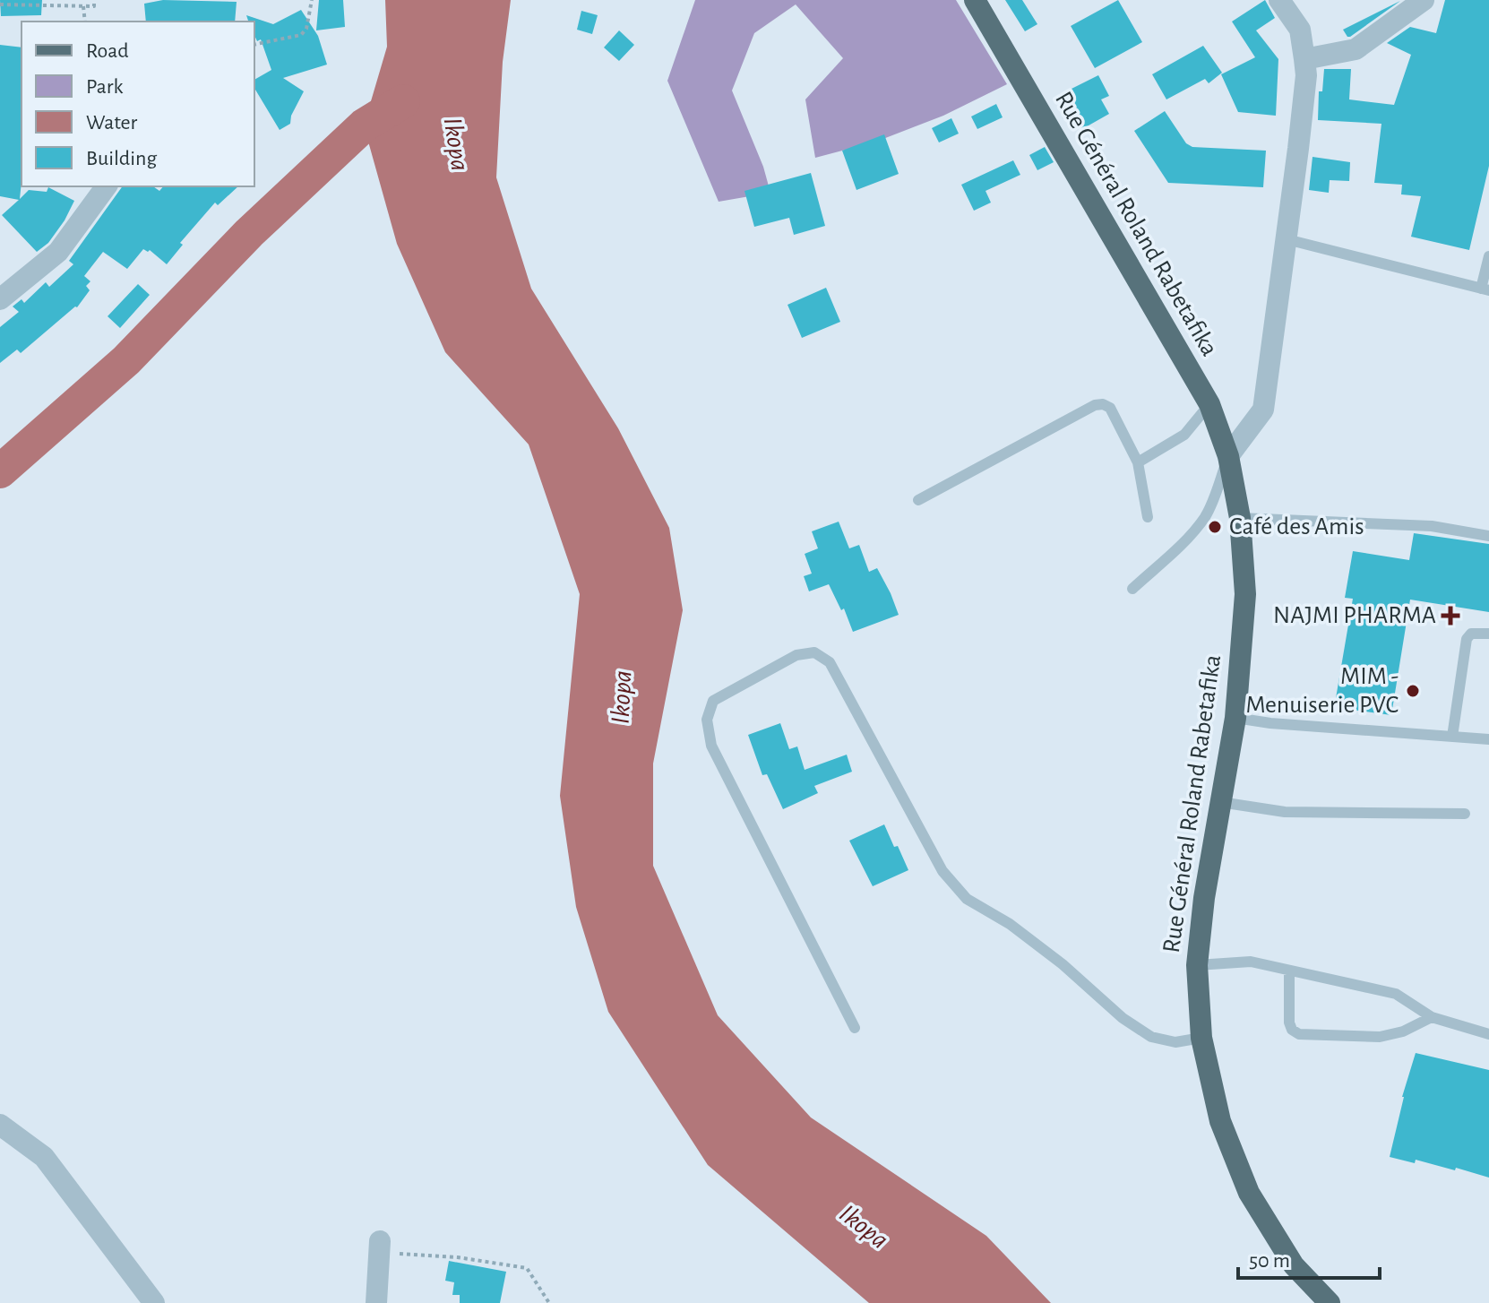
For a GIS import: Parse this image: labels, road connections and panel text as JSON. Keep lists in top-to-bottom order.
{
  "streets": {
    "main road": ["Rue Général Roland Rabetafika"]
  },
  "water": ["Ikopa"],
  "places": {
    "other": ["Café des Amis", "MIM - Menuiserie PVC"],
    "health": ["NAJMI PHARMA"]
  },
  "legend": [
    "Road",
    "Park",
    "Water",
    "Building"
  ],
  "scale_bar": "50 m"
}
